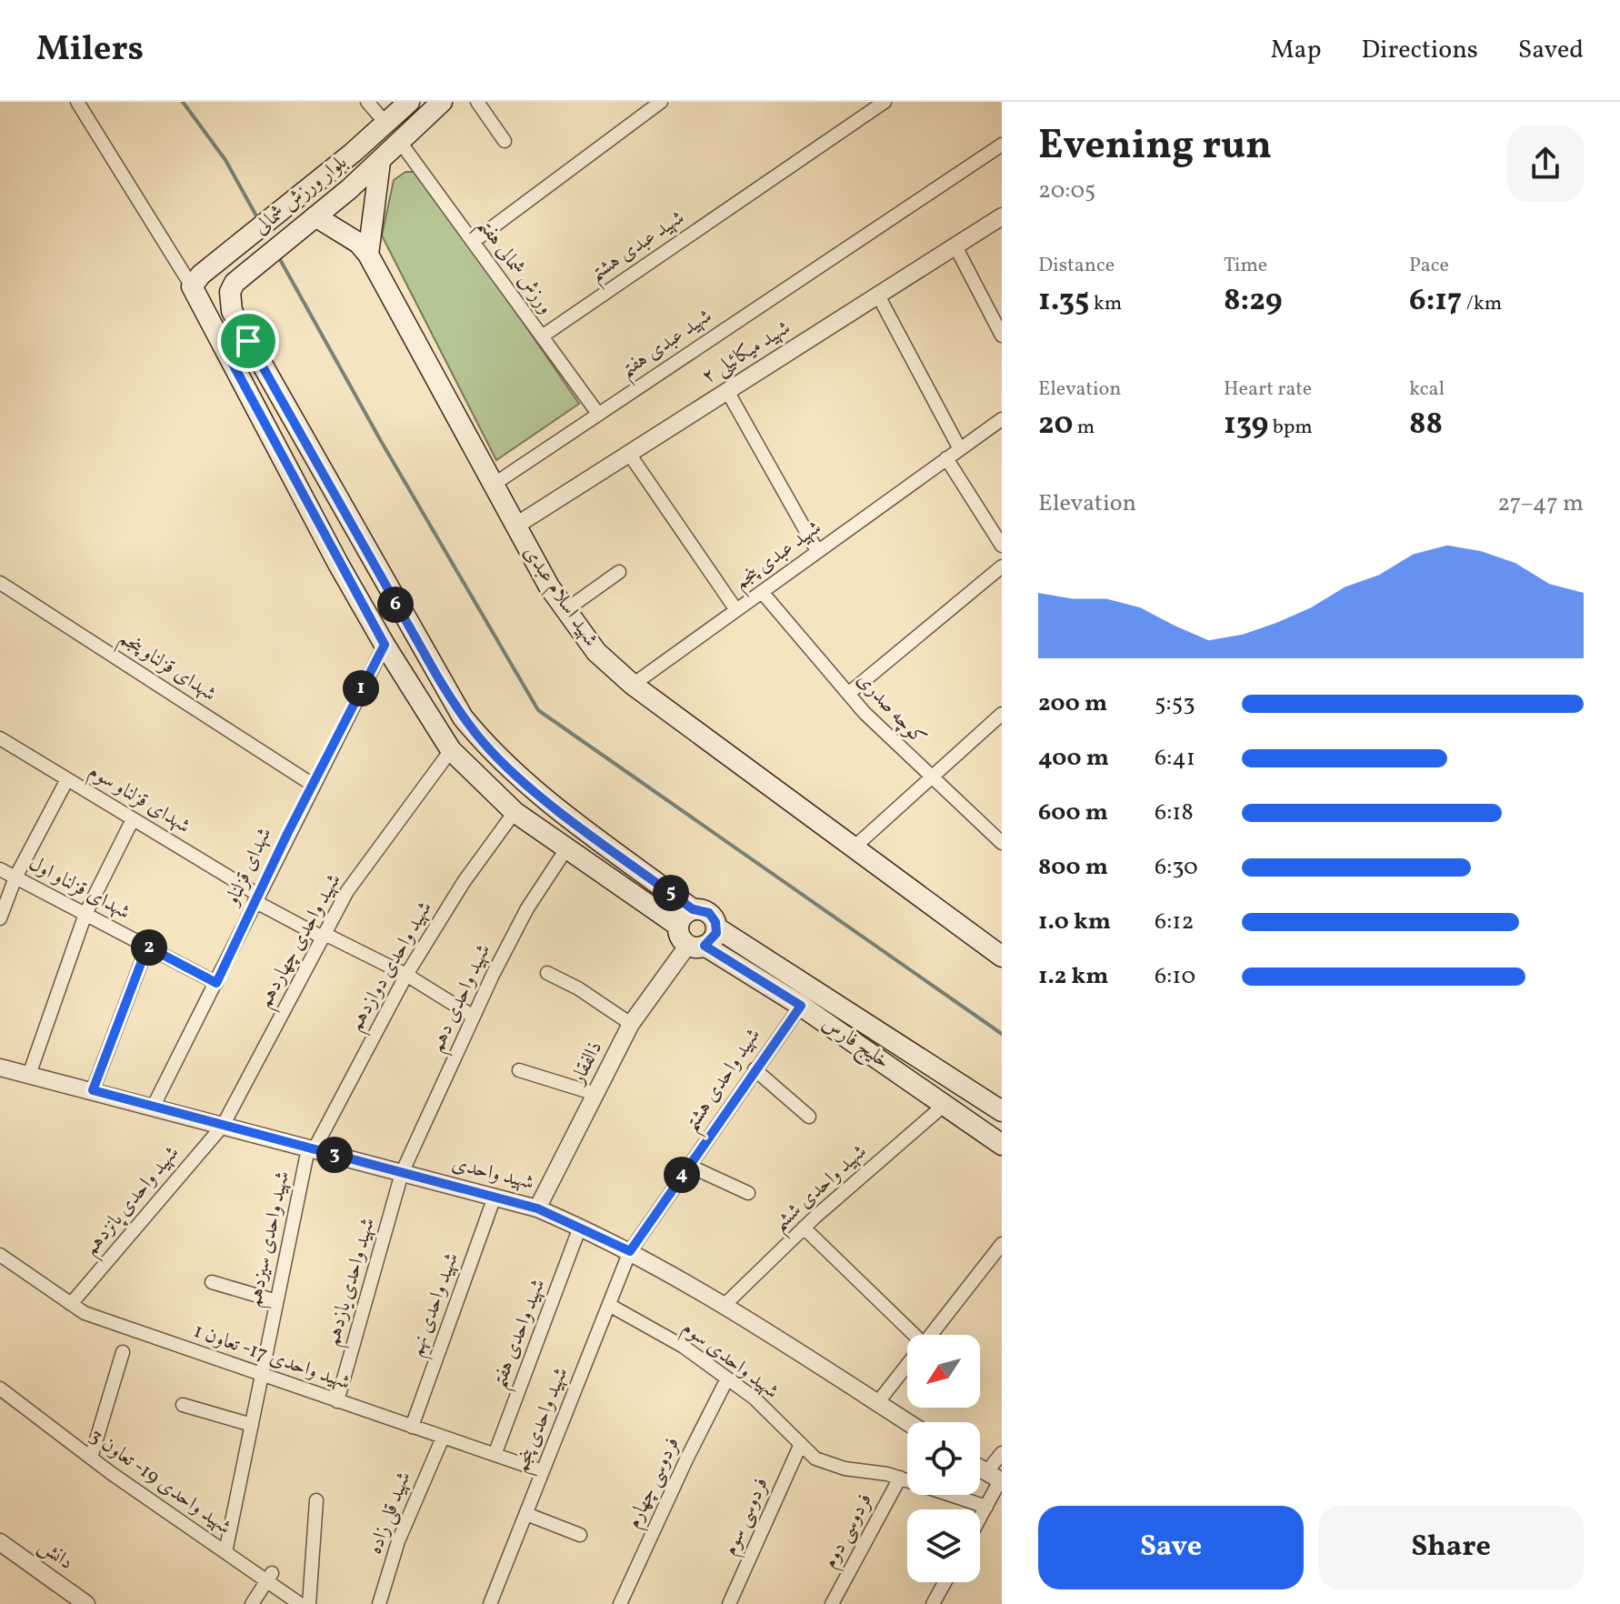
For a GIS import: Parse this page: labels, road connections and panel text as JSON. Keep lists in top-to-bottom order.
{
  "streets": {
    "main road": ["بلوار ورزش شمالی", "شهید اسلام عبدی", "خلیج فارس"],
    "street": [
      "شهید عبدی هشتم",
      "ورزش شمالی هفتم",
      "شهید عبدی هفتم",
      "شهید میکائیلی ۲",
      "شهید عبدی پنجم",
      "شهدای قزلناو پنجم",
      "کوچه صدری",
      "شهدای قزلناو سوم",
      "شهدای قزلناو",
      "شهدای قزلناو اول",
      "شهید واحدی چهاردهم",
      "شهید واحدی دوازدهم",
      "شهید واحدی دهم",
      "ذالفقار",
      "شهید واحدی هشتم",
      "شهید واحدی",
      "شهید واحدی ششم",
      "شهید واحدی پانزدهم",
      "شهید واحدی سیزدهم",
      "شهید واحدی یازدهم",
      "شهید واحدی نهم",
      "شهید واحدی هفتم",
      "شهید واحدی 17- تعاون 1",
      "شهید واحدی سوم",
      "شهید واحدی پنجم",
      "شهید واحدی 19- تعاون 3",
      "فردوسی چهارم",
      "شهید قلی زاده",
      "فردوسی سوم",
      "فردوسی دوم",
      "دانش"
    ]
  },
  "crossings": [
    ["بلوار ورزش شمالی", "ورزش شمالی هفتم"],
    ["شهید عبدی هشتم", "ورزش شمالی هفتم"],
    ["ورزش شمالی هفتم", "شهید عبدی هفتم"],
    ["شهید عبدی هفتم", "شهید اسلام عبدی"],
    ["شهید میکائیلی ۲", "شهید اسلام عبدی"],
    ["شهید عبدی پنجم", "شهید اسلام عبدی"],
    ["شهید عبدی پنجم", "کوچه صدری"],
    ["شهدای قزلناو پنجم", "شهدای قزلناو"],
    ["شهدای قزلناو سوم", "شهدای قزلناو"],
    ["شهدای قزلناو سوم", "شهید واحدی چهاردهم"],
    ["شهدای قزلناو سوم", "شهید واحدی دوازدهم"],
    ["شهدای قزلناو سوم", "شهید واحدی دهم"],
    ["شهدای قزلناو", "شهدای قزلناو اول"],
    ["شهدای قزلناو", "شهید واحدی"],
    ["شهید واحدی چهاردهم", "شهید واحدی"],
    ["شهید واحدی چهاردهم", "شهید واحدی پانزدهم"],
    ["شهید واحدی دوازدهم", "شهید واحدی"],
    ["شهید واحدی دوازدهم", "شهید واحدی سیزدهم"],
    ["شهید واحدی دهم", "شهید واحدی"],
    ["شهید واحدی دهم", "شهید واحدی یازدهم"],
    ["خلیج فارس", "ذالفقار"],
    ["خلیج فارس", "شهید واحدی هشتم"],
    ["خلیج فارس", "شهید واحدی ششم"],
    ["ذالفقار", "شهید واحدی"],
    ["شهید واحدی هشتم", "شهید واحدی"],
    ["شهید واحدی هشتم", "شهید واحدی پنجم"],
    ["شهید واحدی", "شهید واحدی ششم"],
    ["شهید واحدی", "شهید واحدی پانزدهم"],
    ["شهید واحدی", "شهید واحدی سیزدهم"],
    ["شهید واحدی", "شهید واحدی یازدهم"],
    ["شهید واحدی", "شهید واحدی نهم"],
    ["شهید واحدی", "شهید واحدی هفتم"],
    ["شهید واحدی", "شهید واحدی پنجم"],
    ["شهید واحدی پانزدهم", "شهید واحدی 17- تعاون 1"],
    ["شهید واحدی سیزدهم", "شهید واحدی 17- تعاون 1"],
    ["شهید واحدی سیزدهم", "شهید واحدی 19- تعاون 3"],
    ["شهید واحدی یازدهم", "شهید واحدی 17- تعاون 1"],
    ["شهید واحدی نهم", "شهید واحدی 17- تعاون 1"],
    ["شهید واحدی هفتم", "شهید واحدی 17- تعاون 1"],
    ["شهید واحدی 17- تعاون 1", "شهید واحدی پنجم"],
    ["شهید واحدی 17- تعاون 1", "شهید قلی زاده"],
    ["شهید واحدی سوم", "شهید واحدی پنجم"],
    ["شهید واحدی سوم", "فردوسی چهارم"],
    ["شهید واحدی سوم", "فردوسی سوم"],
    ["شهید واحدی سوم", "فردوسی دوم"]
  ],
  "north": "bottom left",
  "page": {
    "header": "Milers",
    "nav": ["Map", "Directions", "Saved"],
    "heading": ["Evening run", "20:05"],
    "stats": [
      ["Distance", "1.35 km"],
      ["Time", "8:29"],
      ["Pace", "6:17 /km"],
      ["Elevation", "20 m"],
      ["Heart rate", "139 bpm"],
      ["kcal", "88"]
    ],
    "chart": ["Elevation", "27–47 m"],
    "pins": [
      "6",
      "1",
      "5",
      "2",
      "3",
      "4"
    ],
    "list": [
      {
        "name": "200 m",
        "note": "5:53"
      },
      {
        "name": "400 m",
        "note": "6:41"
      },
      {
        "name": "600 m",
        "note": "6:18"
      },
      {
        "name": "800 m",
        "note": "6:30"
      },
      {
        "name": "1.0 km",
        "note": "6:12"
      },
      {
        "name": "1.2 km",
        "note": "6:10"
      }
    ],
    "buttons": ["Save", "Share"]
  }
}
